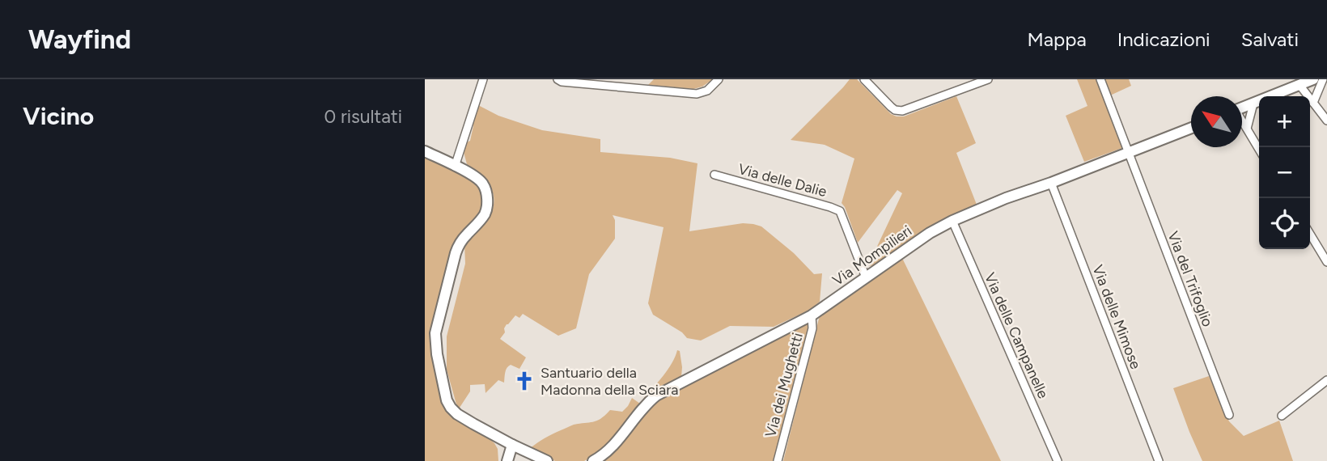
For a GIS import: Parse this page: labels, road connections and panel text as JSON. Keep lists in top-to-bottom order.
{
  "streets": {
    "street": [
      "Via delle Dalie",
      "Via Mompilieri",
      "Via del Trifoglio",
      "Via delle Mimose",
      "Via delle Campanelle",
      "Via dei Mughetti"
    ]
  },
  "crossings": [
    ["Via delle Dalie", "Via Mompilieri"],
    ["Via Mompilieri", "Via del Trifoglio"],
    ["Via Mompilieri", "Via delle Mimose"],
    ["Via Mompilieri", "Via delle Campanelle"],
    ["Via Mompilieri", "Via dei Mughetti"]
  ],
  "places": {
    "church": ["Santuario della Madonna della Sciara"]
  },
  "north": "top left",
  "page": {
    "header": "Wayfind",
    "nav": ["Mappa", "Indicazioni", "Salvati"],
    "heading": ["Vicino", "0 risultati"],
    "map_buttons": ["+", "−"]
  }
}
